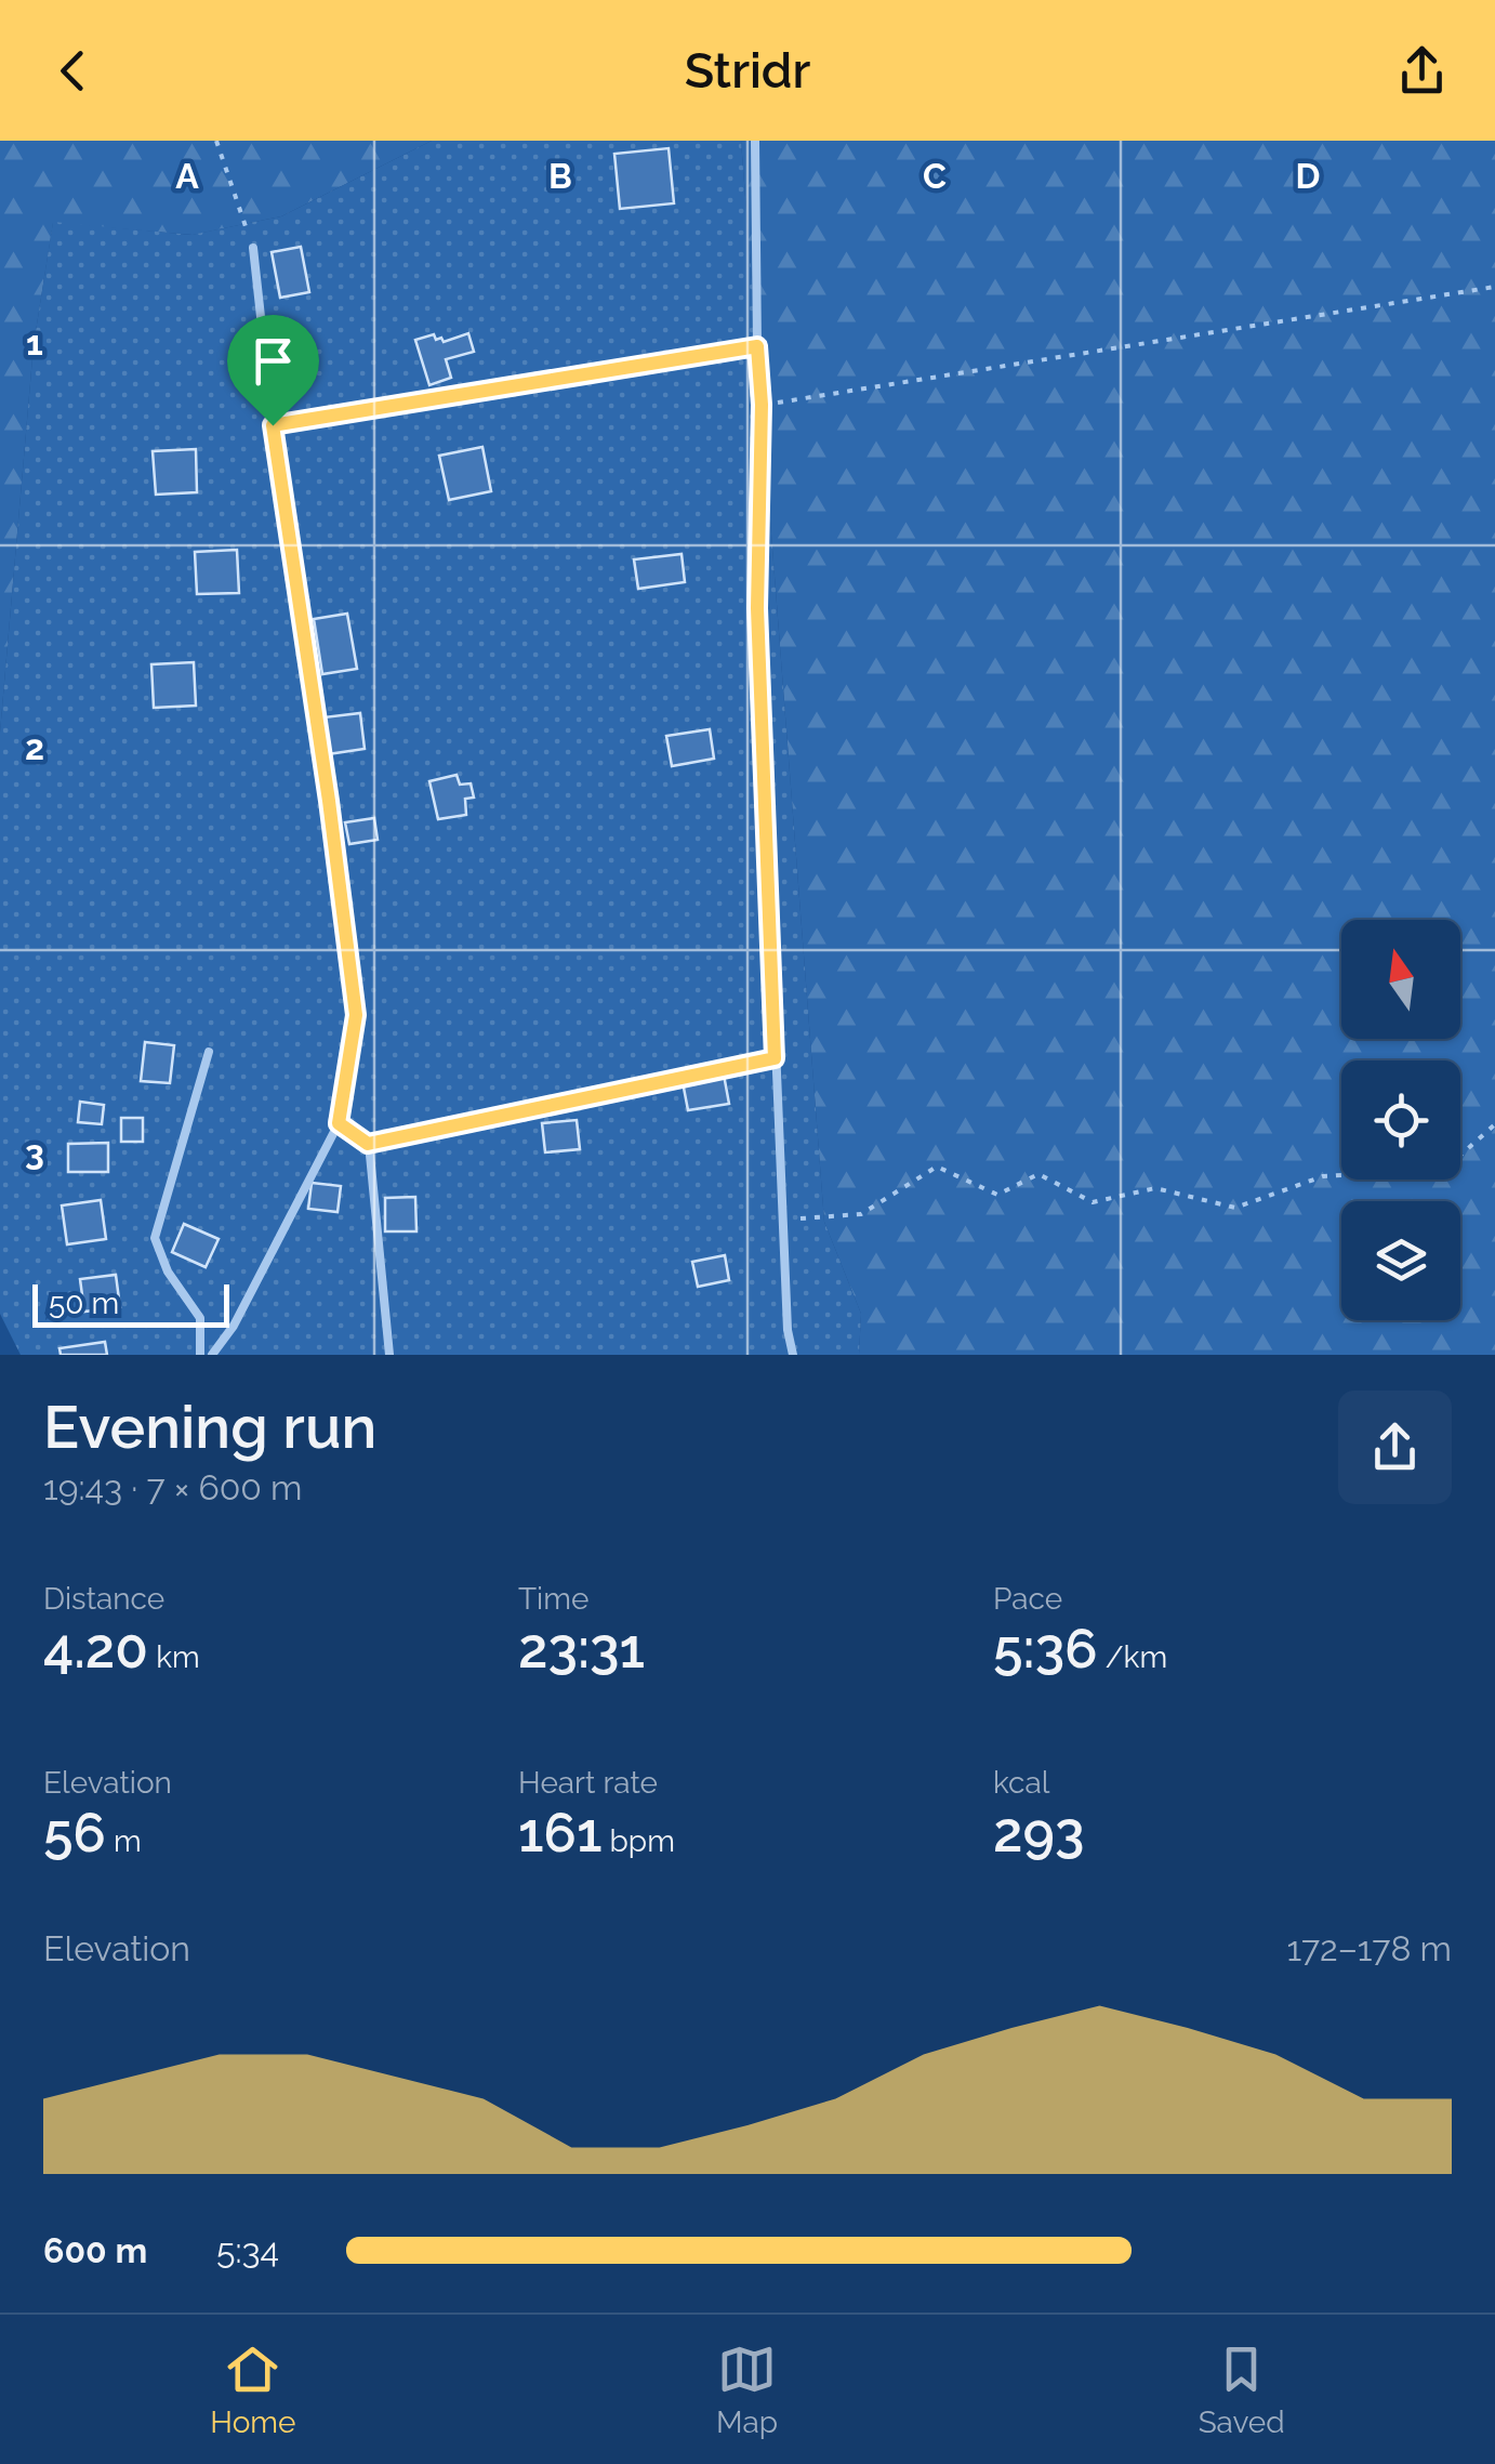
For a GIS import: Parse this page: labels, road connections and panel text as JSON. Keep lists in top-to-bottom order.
{
  "scale_bar": "50 m",
  "north": "top",
  "page": {
    "header": "Stridr",
    "scale": "50 m",
    "heading": ["Evening run", "19:43 · 7 × 600 m"],
    "stats": [
      ["Distance", "4.20 km"],
      ["Time", "23:31"],
      ["Pace", "5:36 /km"],
      ["Elevation", "56 m"],
      ["Heart rate", "161 bpm"],
      ["kcal", "293"]
    ],
    "chart": ["Elevation", "172–178 m"],
    "list": [
      {
        "name": "600 m",
        "note": "5:34"
      }
    ],
    "tabs": ["Home", "Map", "Saved"]
  },
  "grid": {
    "columns": [
      "A",
      "B",
      "C",
      "D"
    ],
    "rows": ["1", "2", "3"]
  }
}
